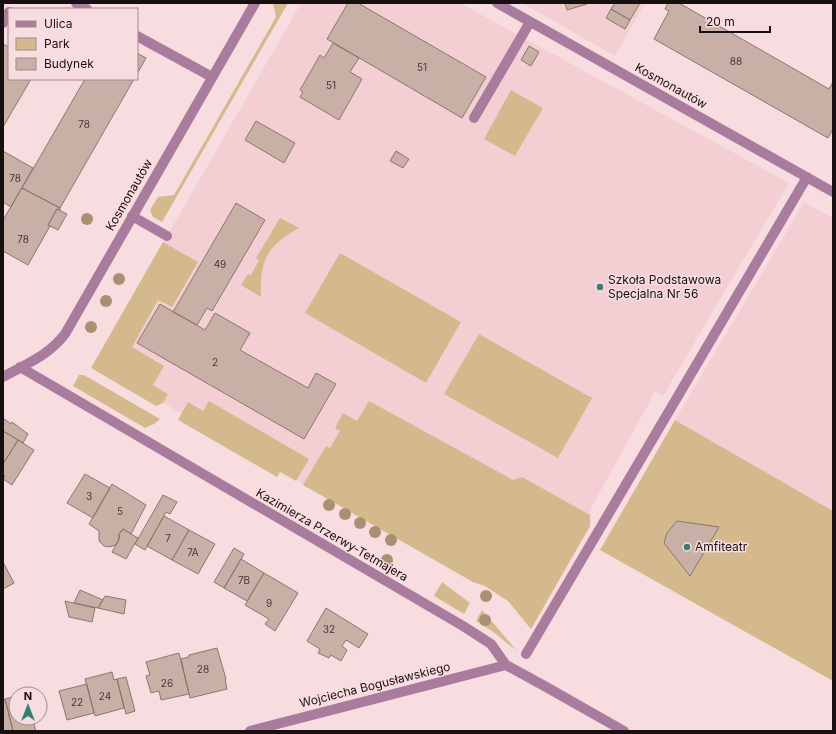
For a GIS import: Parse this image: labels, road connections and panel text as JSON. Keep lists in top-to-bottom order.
{
  "streets": {
    "street": ["Kosmonautów", "Kazimierza Przerwy-Tetmajera", "Wojciecha Bogusławskiego"]
  },
  "crossings": [
    ["Kosmonautów", "Kazimierza Przerwy-Tetmajera"],
    ["Kazimierza Przerwy-Tetmajera", "Wojciecha Bogusławskiego"]
  ],
  "places": ["Szkoła Podstawowa Specjalna Nr 56", "Amfiteatr"],
  "house_numbers": [
    "88",
    "51",
    "51",
    "78",
    "78",
    "78",
    "49",
    "2",
    "3",
    "5",
    "7",
    "7A",
    "7B",
    "9",
    "32",
    "28",
    "26",
    "24",
    "22"
  ],
  "legend": ["Ulica", "Park", "Budynek"],
  "scale_bar": "20 m",
  "north": "top"
}
